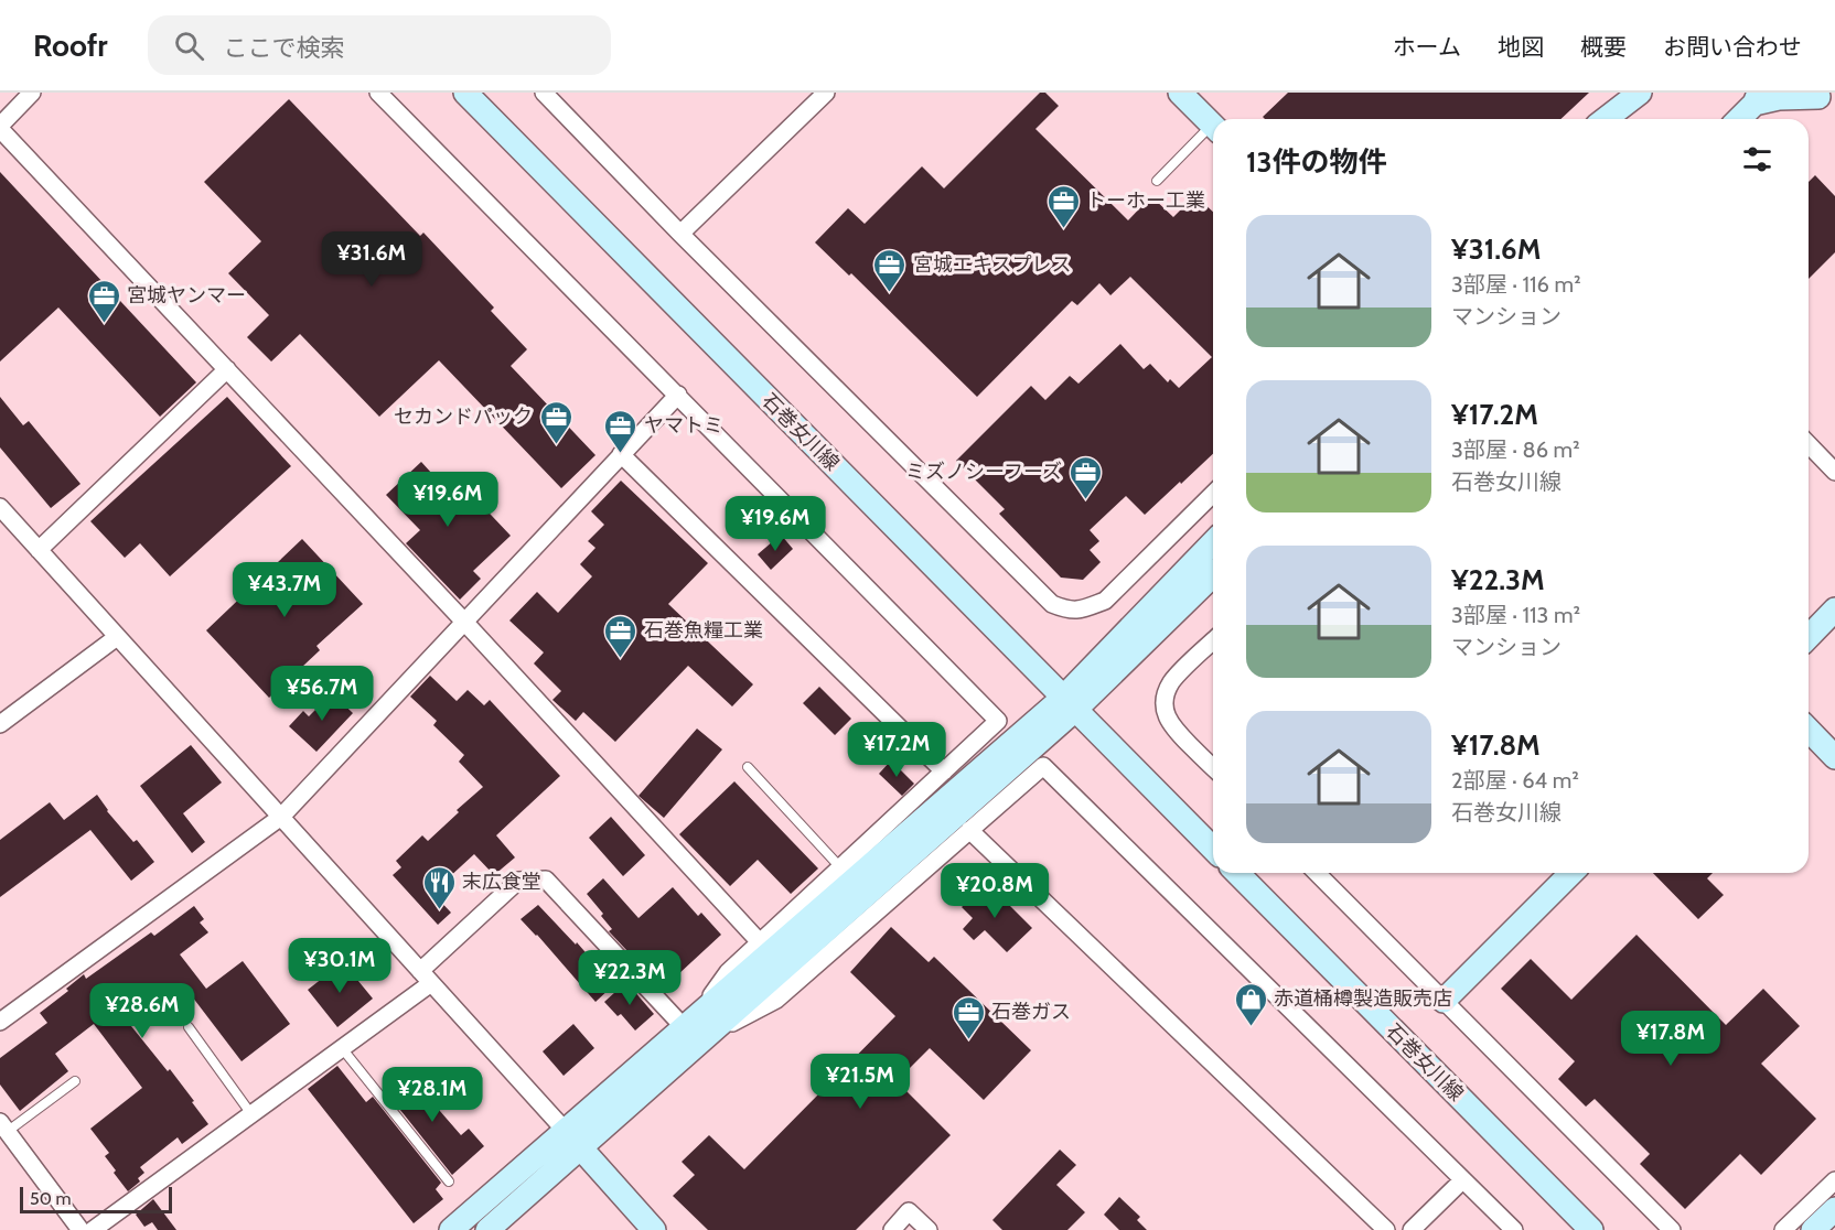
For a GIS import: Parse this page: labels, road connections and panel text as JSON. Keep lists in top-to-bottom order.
{
  "streets": {
    "street": ["石巻女川線"]
  },
  "places": {
    "office": [
      "トーホー工業",
      "宮城エキスプレス",
      "宮城ヤンマー",
      "セカンドパック",
      "ヤマトミ",
      "ミズノシーフーズ",
      "石巻魚糧工業",
      "石巻ガス"
    ],
    "restaurant": ["末広食堂"],
    "shop": ["赤道桶樽製造販売店"]
  },
  "scale_bar": "50 m",
  "page": {
    "header": "Roofr",
    "search": "ここで検索",
    "nav": [
      "ホーム",
      "地図",
      "概要",
      "お問い合わせ"
    ],
    "heading": "13件の物件",
    "list": [
      {
        "name": "¥31.6M",
        "note": "3部屋 · 116 m² · マンション"
      },
      {
        "name": "¥17.2M",
        "note": "3部屋 · 86 m² · 石巻女川線"
      },
      {
        "name": "¥22.3M",
        "note": "3部屋 · 113 m² · マンション"
      },
      {
        "name": "¥17.8M",
        "note": "2部屋 · 64 m² · 石巻女川線"
      }
    ],
    "price": [
      "¥31.6M",
      "¥19.6M",
      "¥19.6M",
      "¥43.7M",
      "¥56.7M",
      "¥17.2M",
      "¥20.8M",
      "¥30.1M",
      "¥22.3M",
      "¥28.6M",
      "¥17.8M",
      "¥21.5M",
      "¥28.1M"
    ],
    "scale": "50 m"
  }
}
